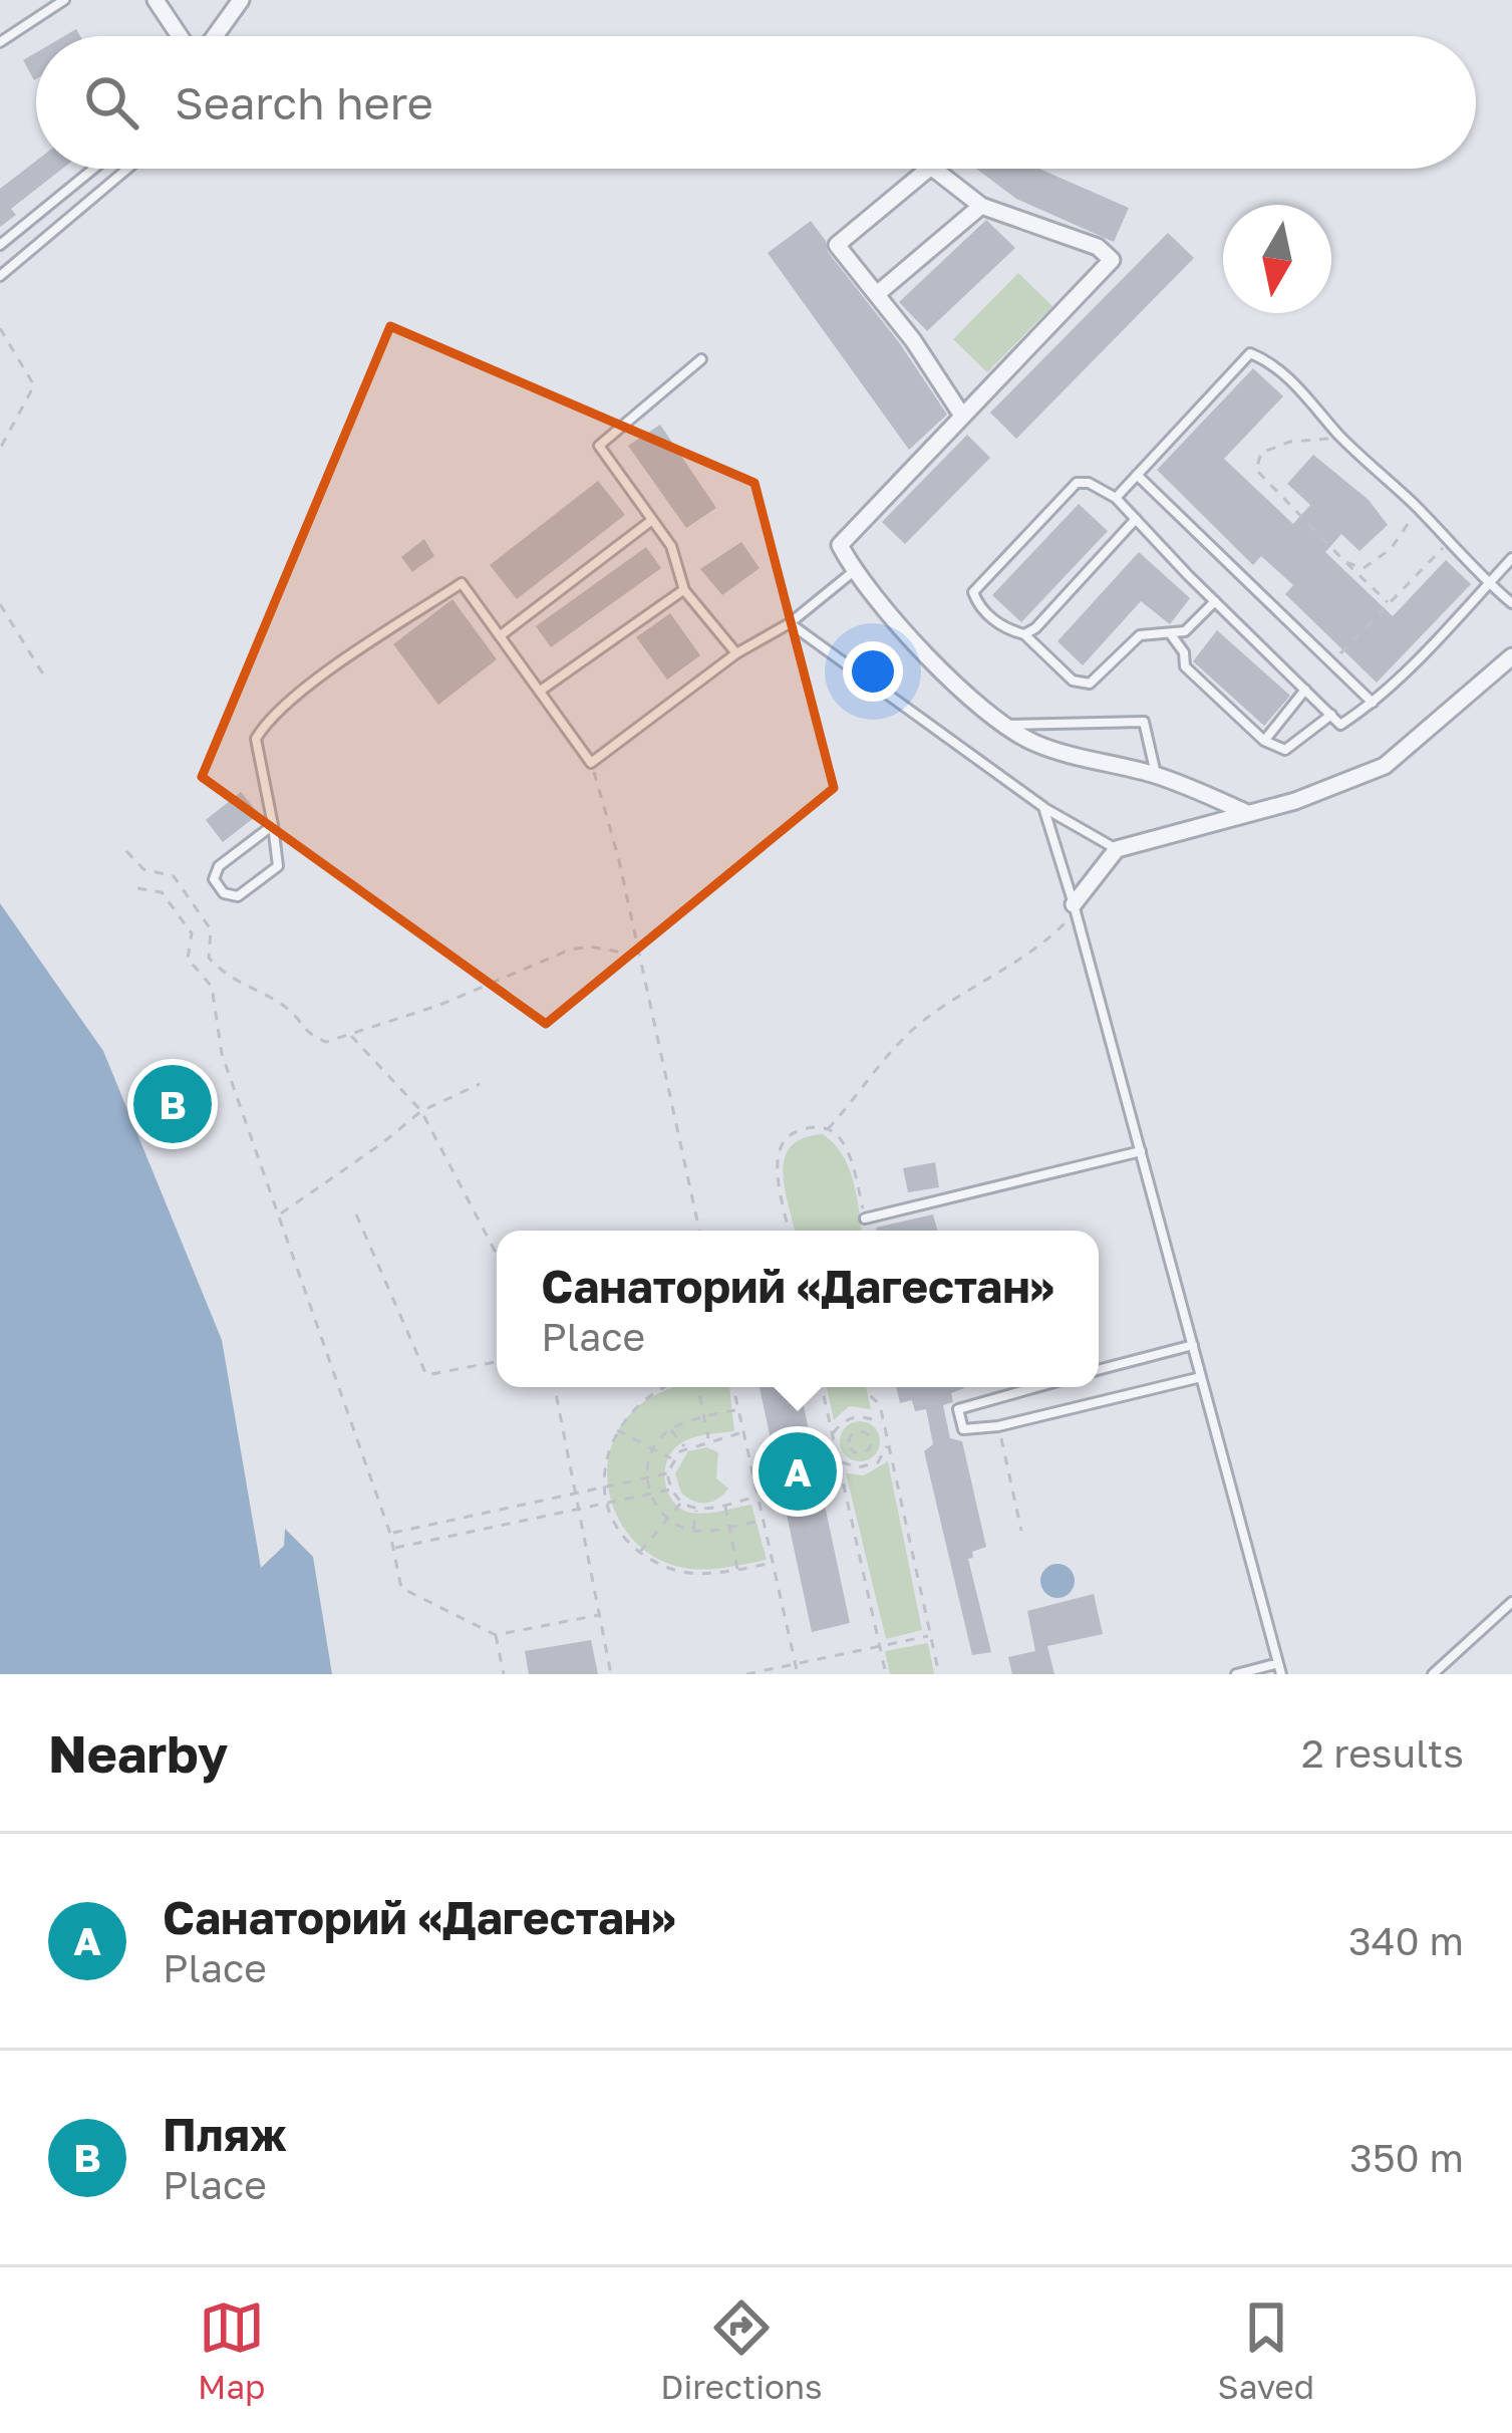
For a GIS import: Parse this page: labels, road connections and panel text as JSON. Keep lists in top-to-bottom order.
{
  "north": "bottom",
  "page": {
    "search": "Search here",
    "pins": ["B", "A"],
    "popup": ["Санаторий «Дагестан»", "Place"],
    "heading": ["Nearby", "2 results"],
    "list": [
      {
        "mark": "A",
        "name": "Санаторий «Дагестан»",
        "note": "Place",
        "value": "340 m"
      },
      {
        "mark": "B",
        "name": "Пляж",
        "note": "Place",
        "value": "350 m"
      }
    ],
    "nav": ["Map", "Directions", "Saved"]
  }
}
